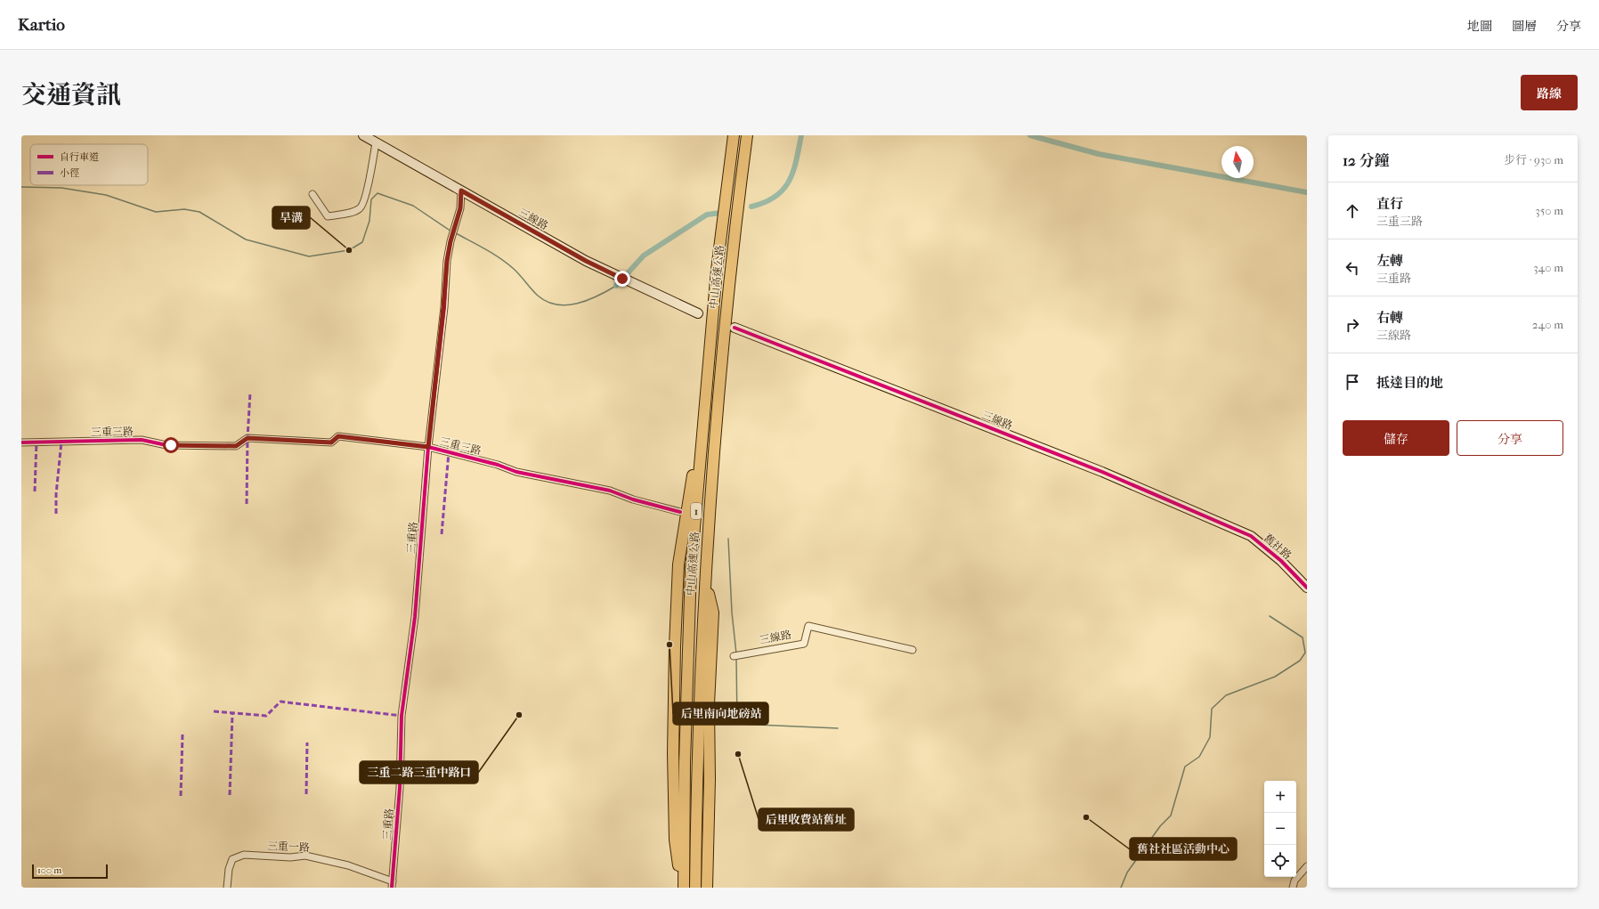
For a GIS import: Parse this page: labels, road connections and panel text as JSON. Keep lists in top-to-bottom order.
{
  "streets": {
    "highway": ["中山高速公路", "1"],
    "street": [
      "三線路",
      "三重三路",
      "三重路",
      "舊社路",
      "三重一路"
    ]
  },
  "crossings": [
    ["三線路", "三重路"],
    ["三線路", "舊社路"],
    ["三重三路", "三重路"],
    ["三重路", "三重一路"]
  ],
  "places": [
    "旱溝",
    "后里南向地磅站",
    "三重二路三重中路口",
    "后里收費站舊址",
    "舊社社區活動中心"
  ],
  "legend": ["自行車道", "小徑"],
  "scale_bar": "100 m",
  "north": "top",
  "page": {
    "header": "Kartio",
    "nav": ["地圖", "圖層", "分享"],
    "title": "交通資訊",
    "buttons": [
      "路線",
      ["儲存", "分享"]
    ],
    "heading": ["12 分鐘", "步行 · 930 m"],
    "list": [
      ["直行", "三重三路", "350 m"],
      ["左轉", "三重路", "340 m"],
      ["右轉", "三線路", "240 m"],
      "抵達目的地"
    ],
    "map_buttons": ["+", "−"],
    "scale": "100 m"
  }
}
